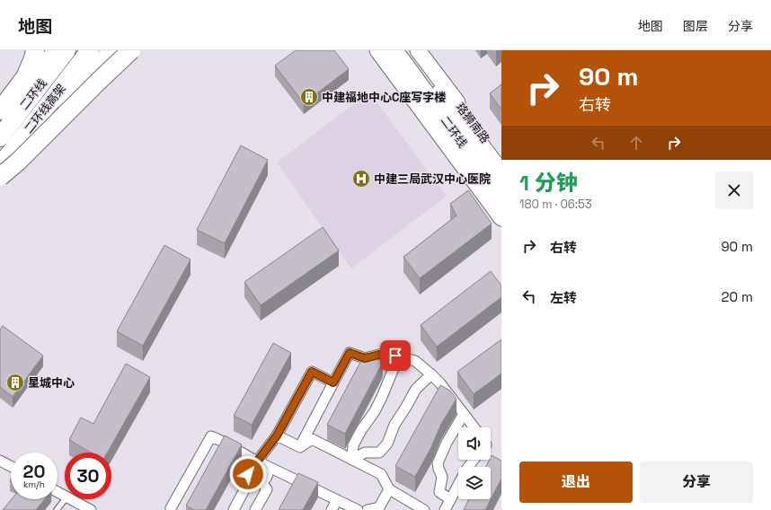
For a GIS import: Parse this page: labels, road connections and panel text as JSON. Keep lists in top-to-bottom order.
{
  "streets": {
    "highway": ["二环线", "二环线高架"],
    "main road": ["珞狮南路"]
  },
  "places": {
    "building": ["中建福地中心C座写字楼", "星城中心"],
    "hospital": ["中建三局武汉中心医院"]
  },
  "page": {
    "header": "地图",
    "nav": ["地图", "图层", "分享"],
    "turn": ["90 m", "右转"],
    "heading": ["1 分钟", "180 m · 06:53"],
    "list": [
      {
        "name": "右转",
        "value": "90 m"
      },
      {
        "name": "左转",
        "value": "20 m"
      }
    ],
    "speed": "20 km/h",
    "limit": "30",
    "buttons": ["退出", "分享"]
  }
}
